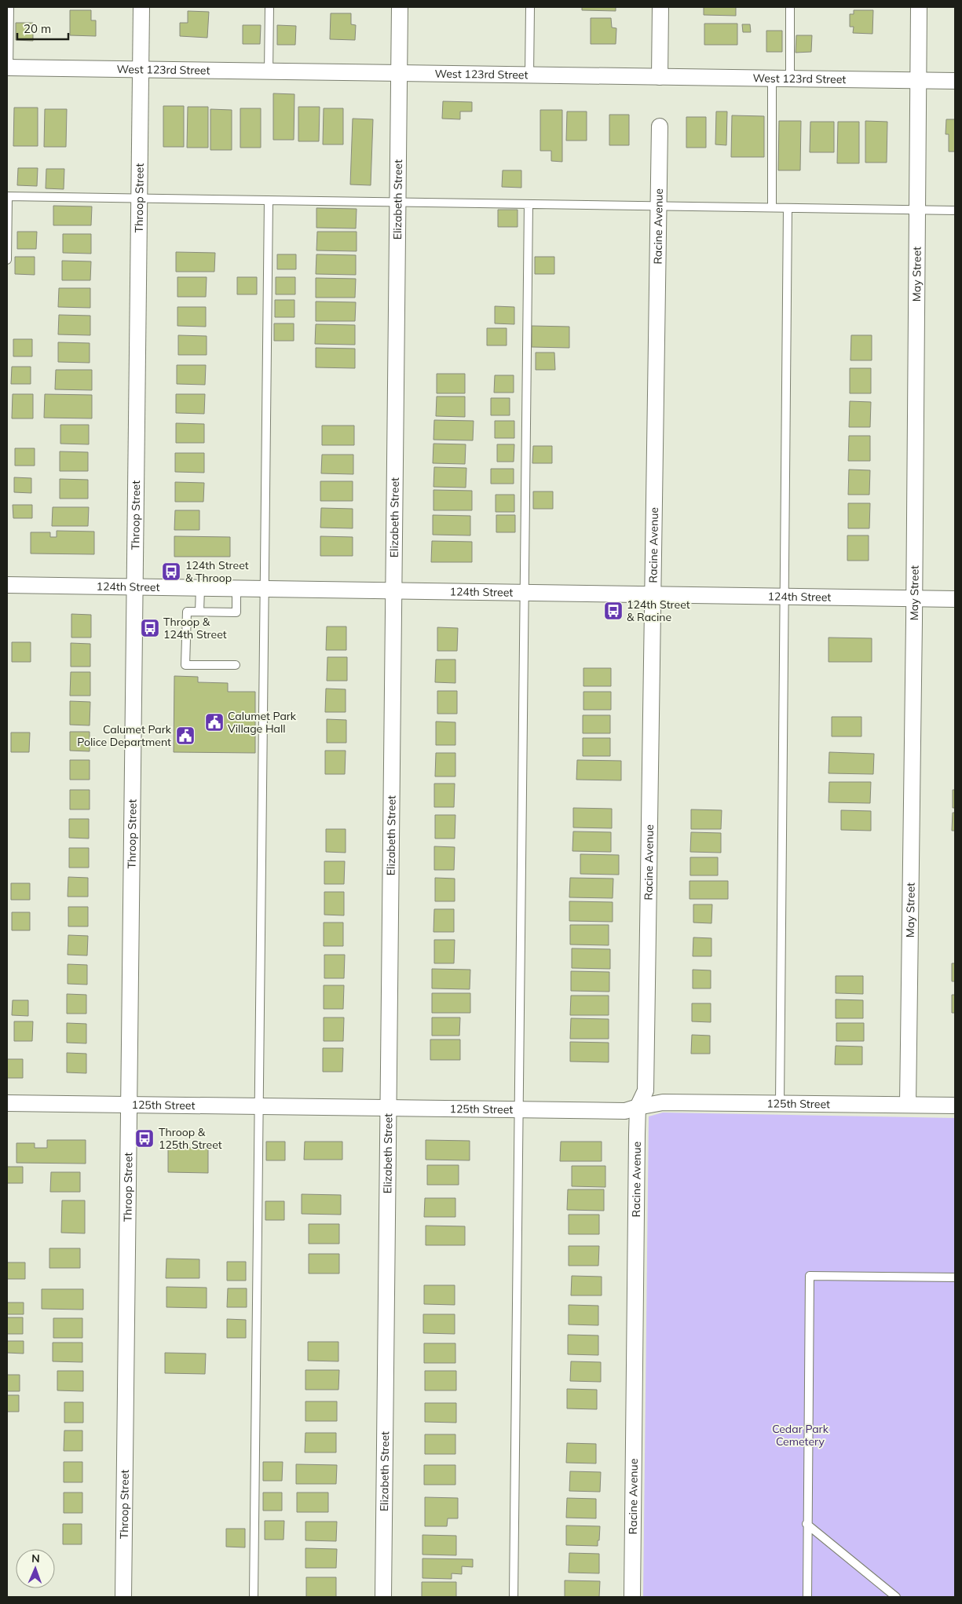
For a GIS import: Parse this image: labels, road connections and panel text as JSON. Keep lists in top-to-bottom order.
{
  "streets": {
    "street": [
      "West 123rd Street",
      "Throop Street",
      "Elizabeth Street",
      "Racine Avenue",
      "May Street",
      "124th Street",
      "125th Street"
    ]
  },
  "crossings": [
    ["West 123rd Street", "Throop Street"],
    ["West 123rd Street", "Elizabeth Street"],
    ["West 123rd Street", "May Street"],
    ["Throop Street", "124th Street"],
    ["Throop Street", "125th Street"],
    ["Elizabeth Street", "124th Street"],
    ["Elizabeth Street", "125th Street"],
    ["Racine Avenue", "124th Street"],
    ["Racine Avenue", "125th Street"],
    ["May Street", "124th Street"],
    ["May Street", "125th Street"]
  ],
  "parks": ["Cedar Park Cemetery"],
  "places": {
    "bus stop": [
      "124th Street & Throop",
      "124th Street & Racine",
      "Throop & 124th Street",
      "Throop & 125th Street"
    ],
    "public building": ["Calumet Park Village Hall", "Calumet Park Police Department"]
  },
  "scale_bar": "20 m",
  "north": "top"
}
